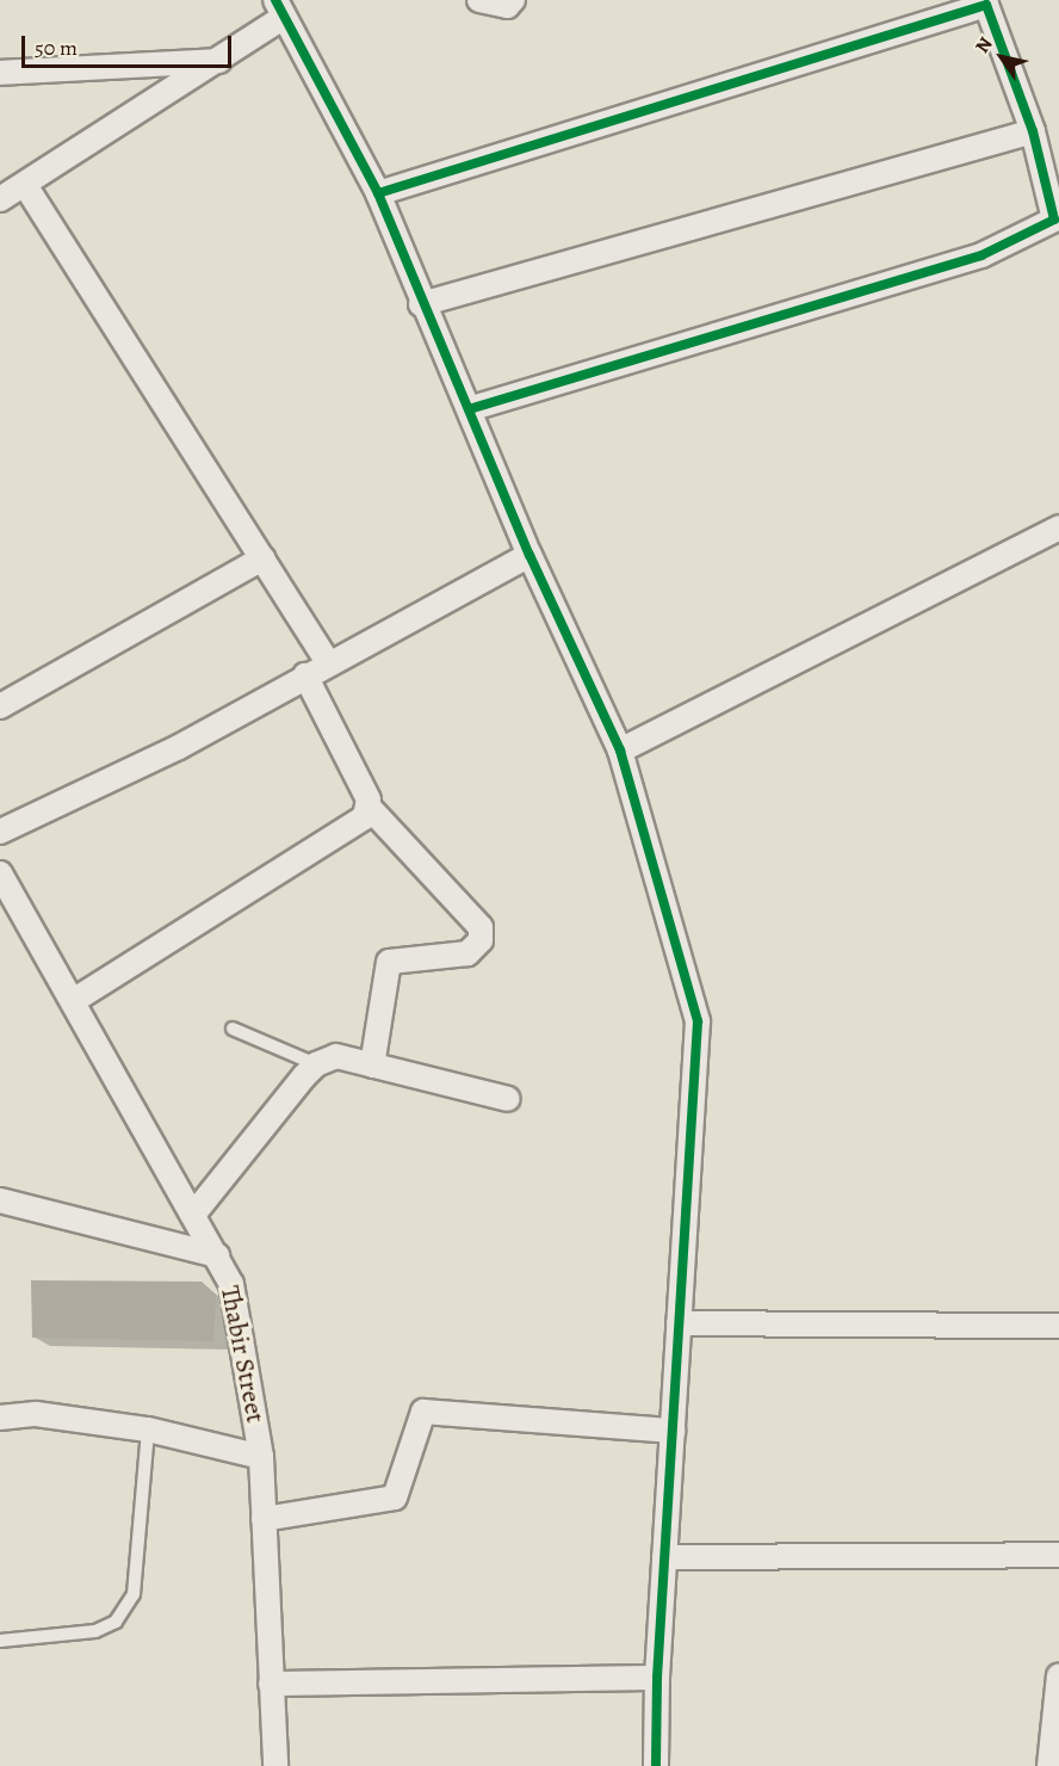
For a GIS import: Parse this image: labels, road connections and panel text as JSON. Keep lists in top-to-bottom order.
{
  "streets": {
    "street": ["Thabir Street"]
  },
  "scale_bar": "50 m",
  "north": "top left"
}
